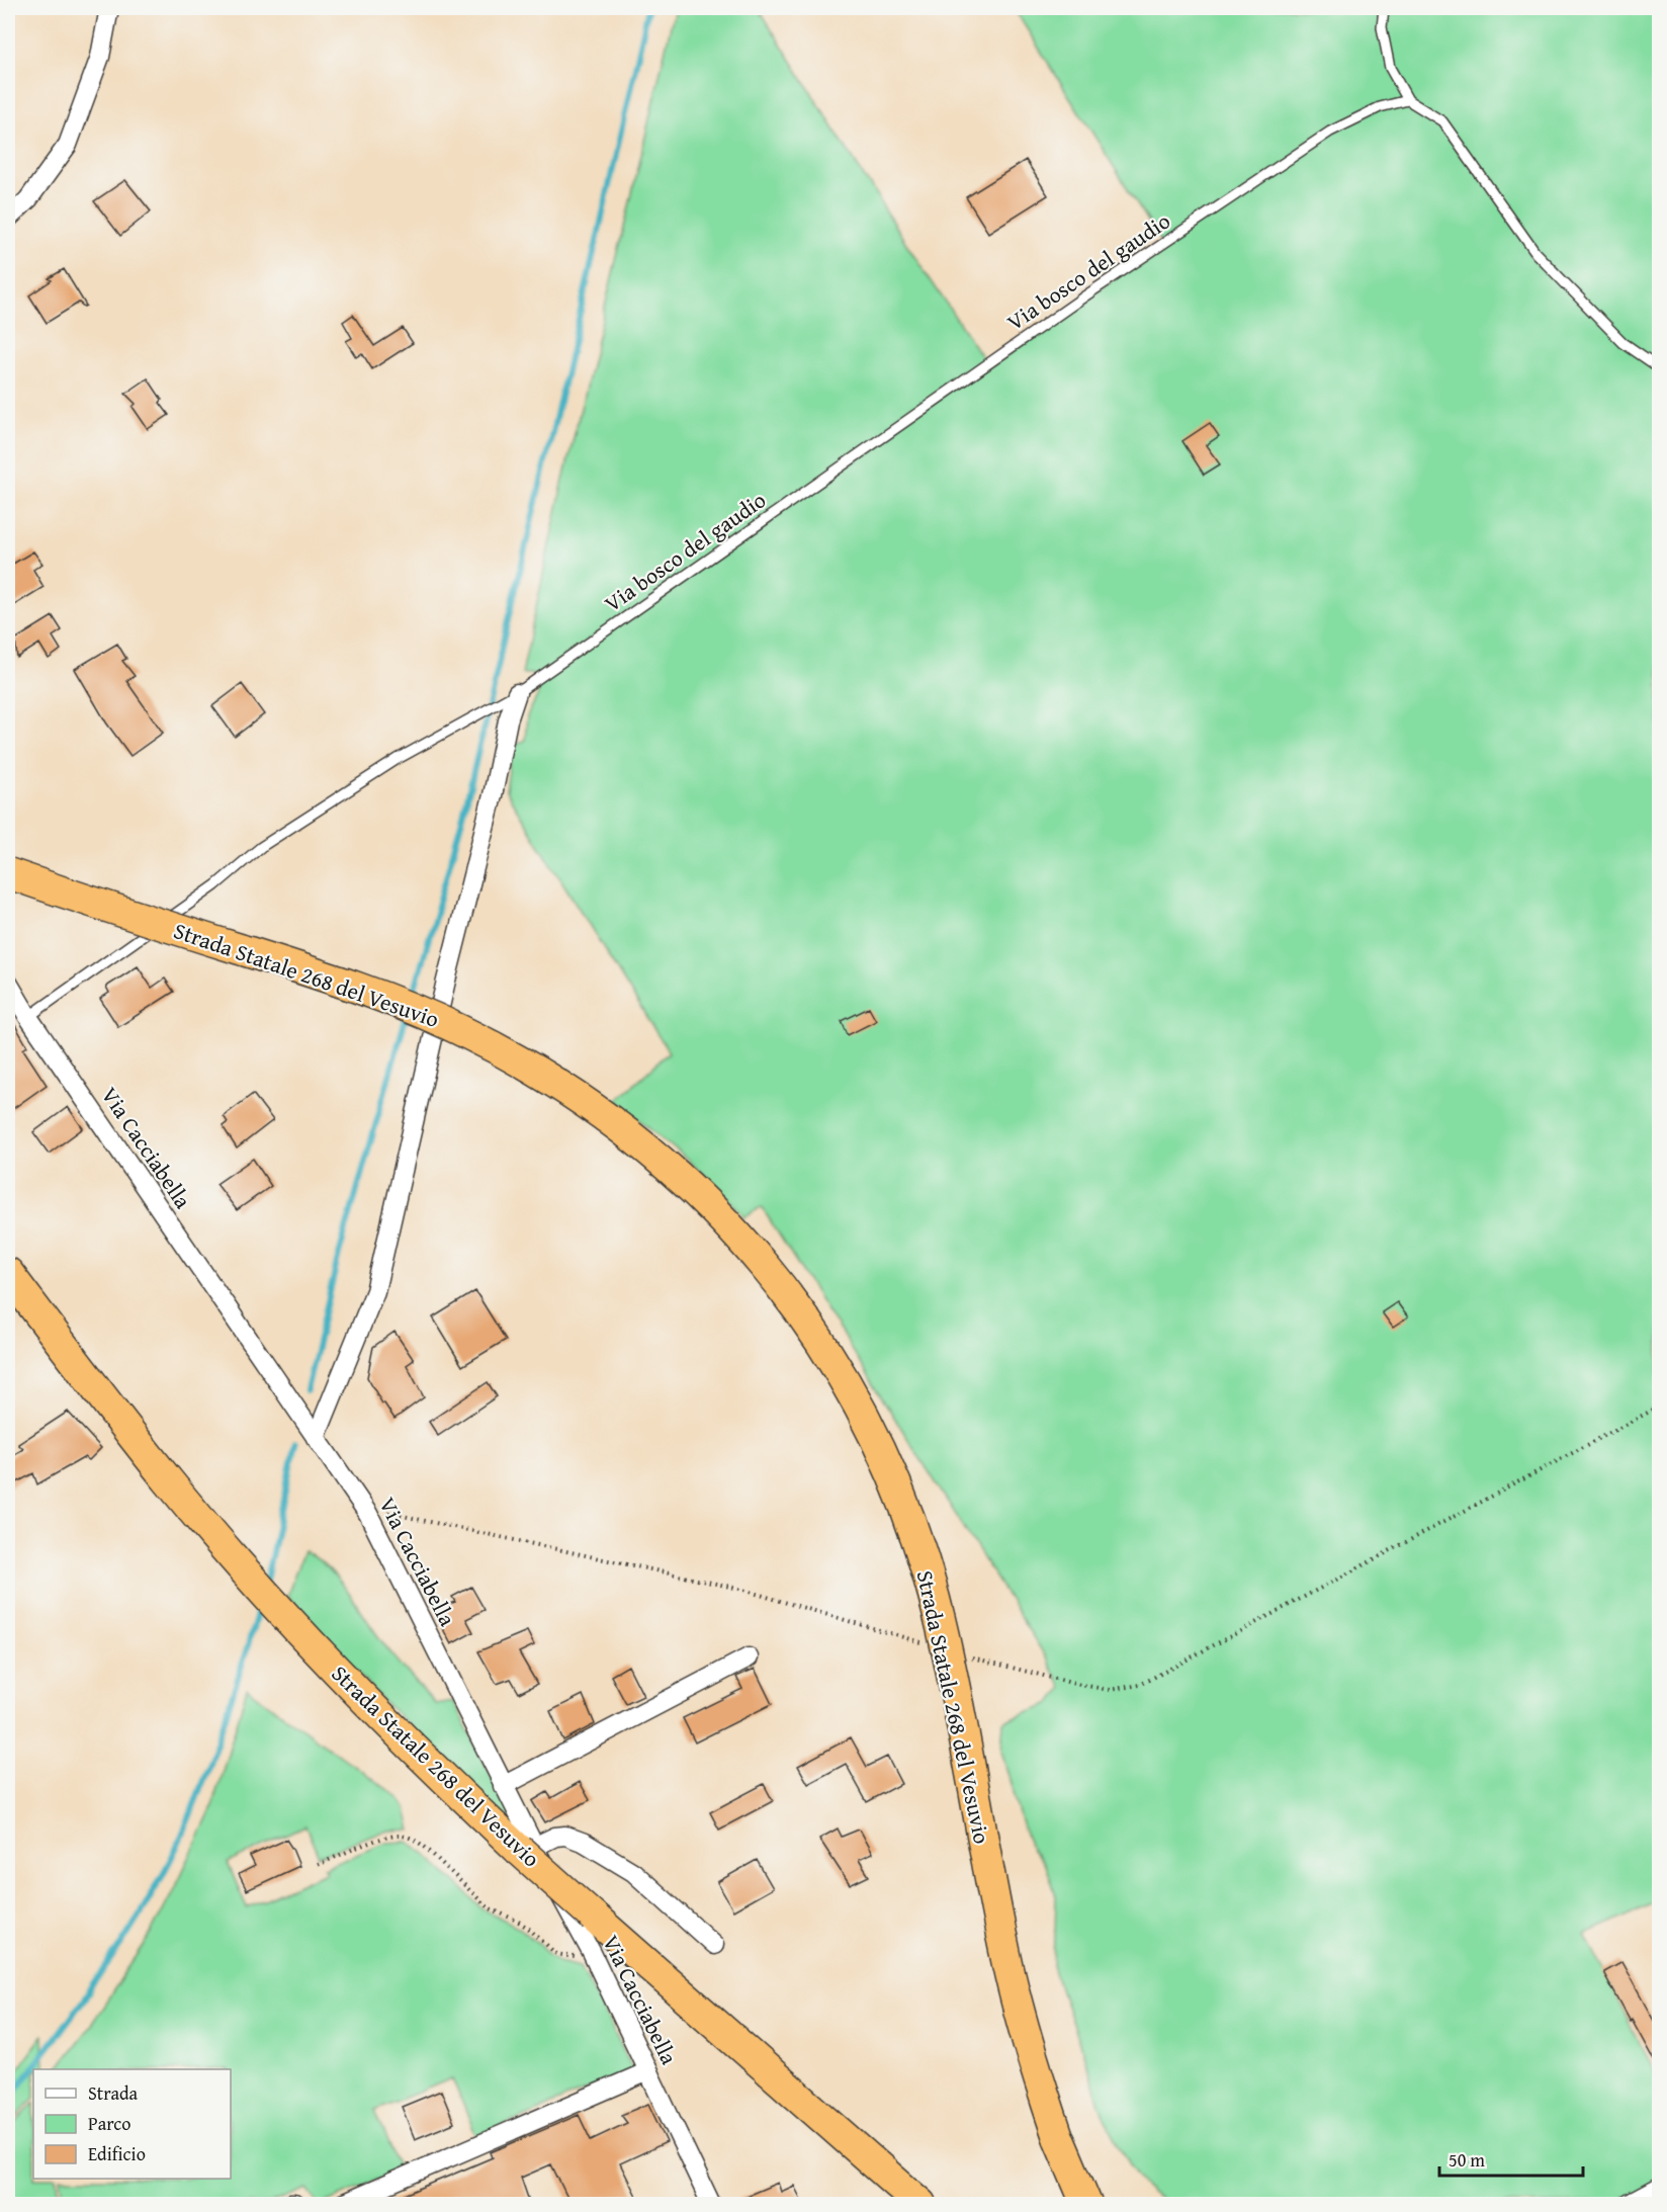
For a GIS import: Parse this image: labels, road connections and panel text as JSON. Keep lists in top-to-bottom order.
{
  "streets": {
    "highway": ["Strada Statale 268 del Vesuvio"],
    "street": ["Via Cacciabella"],
    "lane": ["Via bosco del gaudio"]
  },
  "crossings": [
    ["Via bosco del gaudio", "Via Cacciabella"],
    ["Strada Statale 268 del Vesuvio", "Via Cacciabella"]
  ],
  "legend": ["Strada", "Parco", "Edificio"],
  "scale_bar": "50 m"
}
